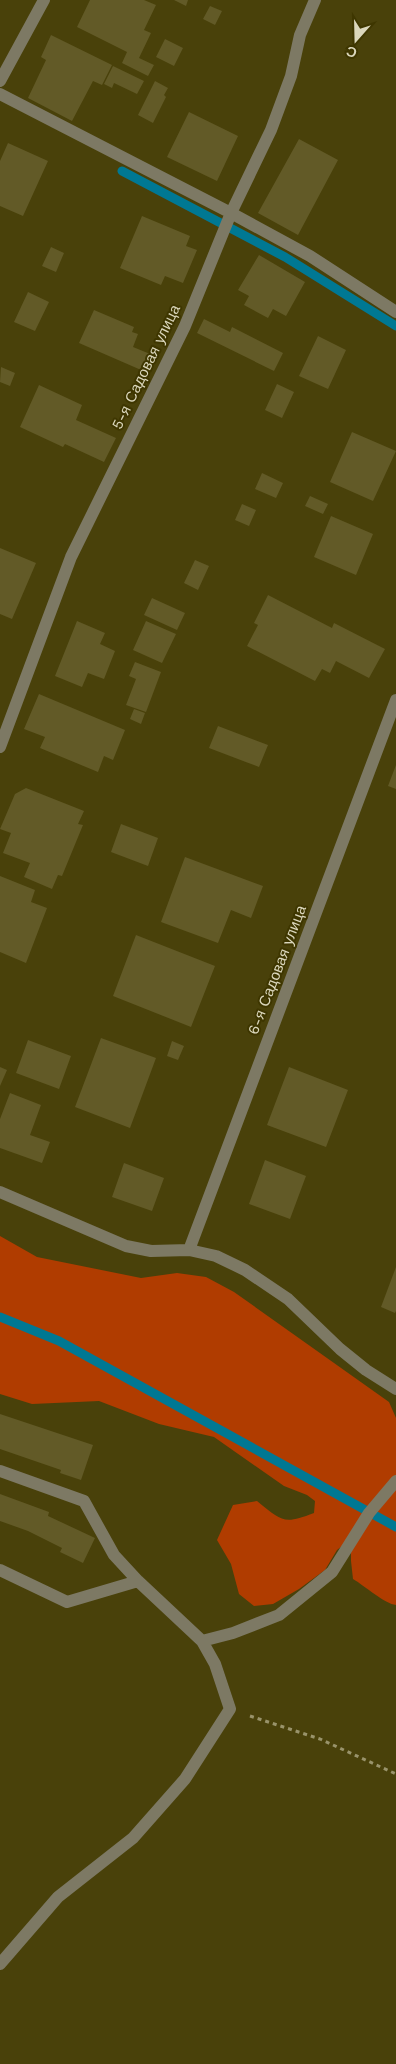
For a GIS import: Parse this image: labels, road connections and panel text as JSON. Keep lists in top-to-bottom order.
{
  "streets": {
    "street": ["5-я Садовая улица", "6-я Садовая улица"]
  },
  "north": "bottom"
}
